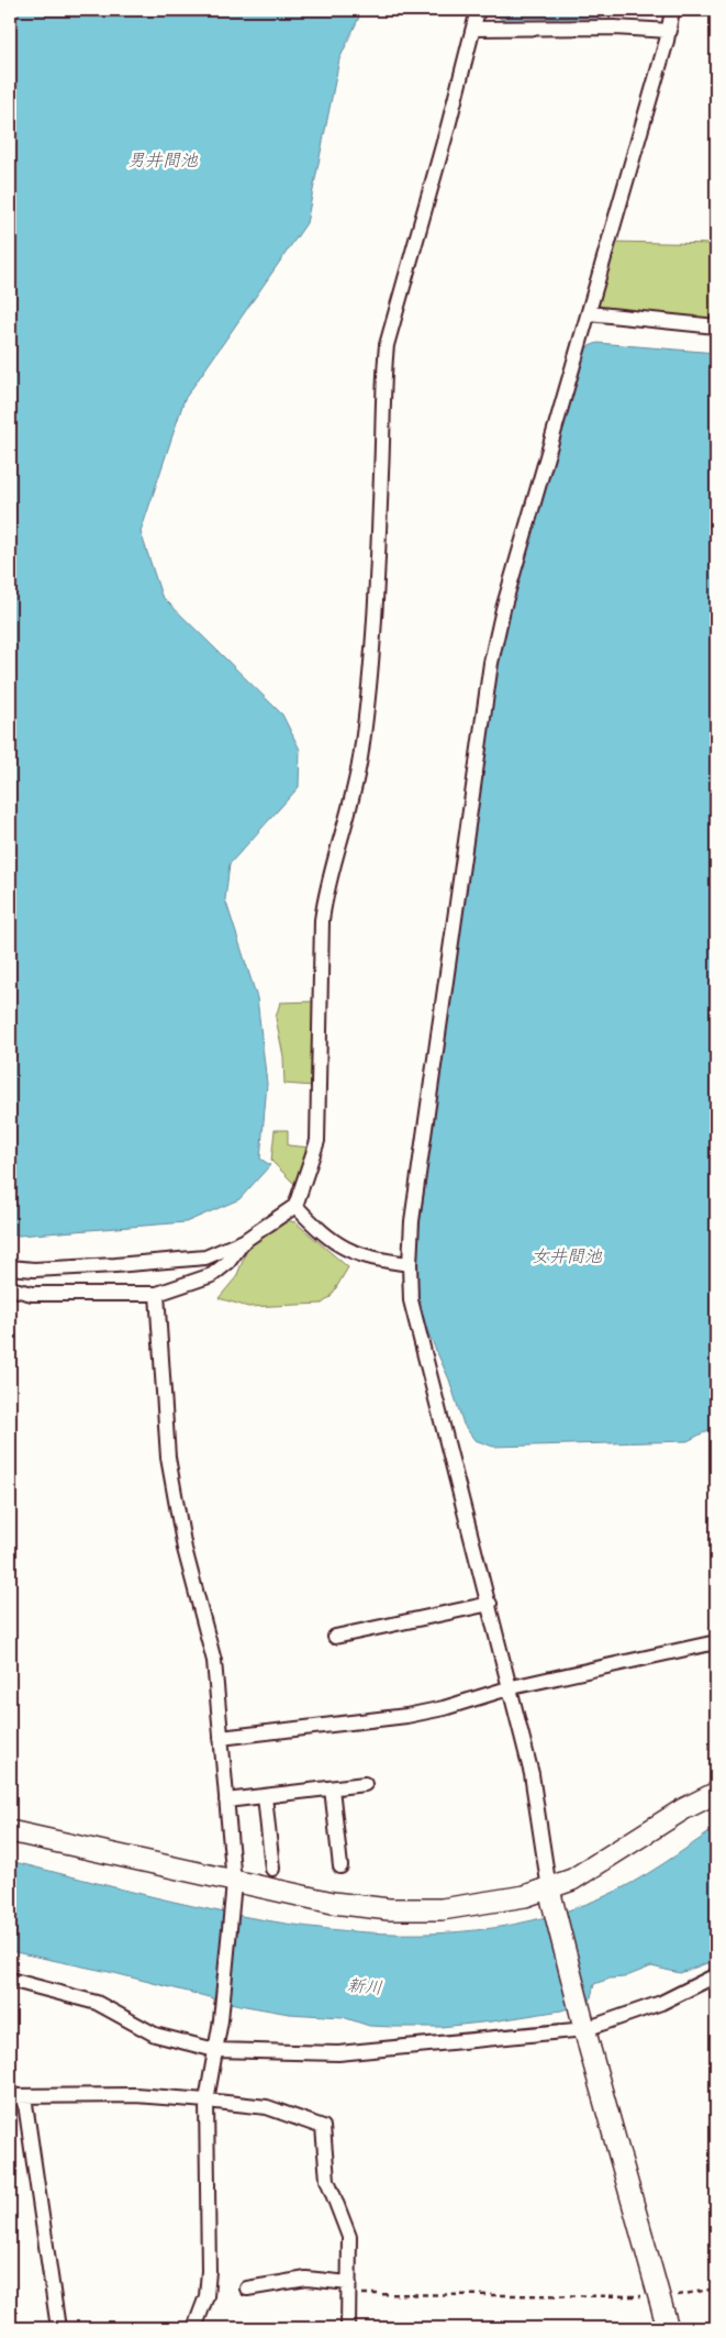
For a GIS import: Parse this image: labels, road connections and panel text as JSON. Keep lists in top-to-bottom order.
{
  "water": ["男井間池", "女井間池", "新川"]
}
